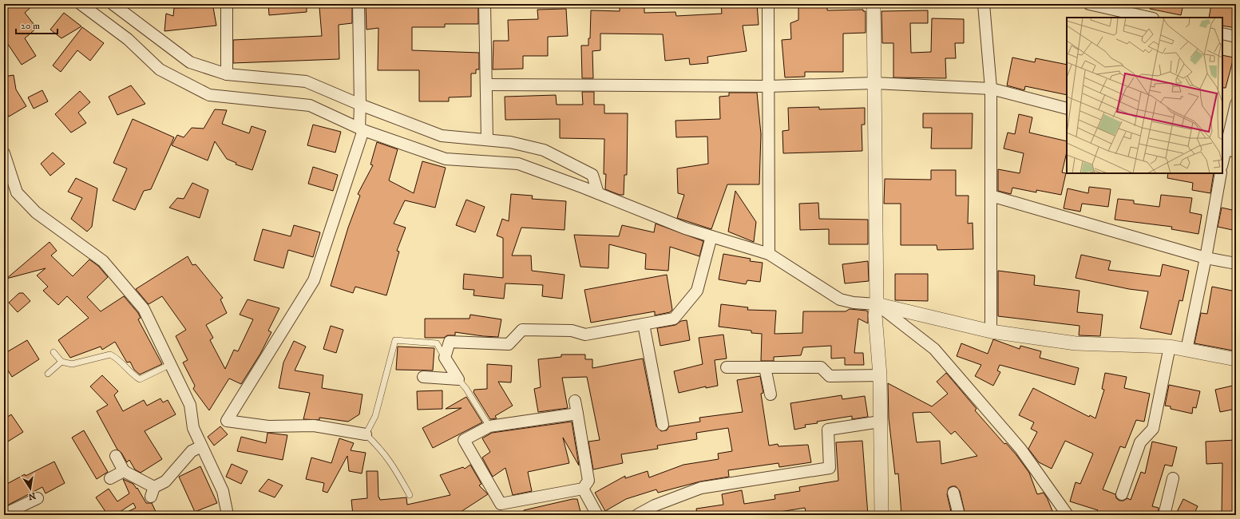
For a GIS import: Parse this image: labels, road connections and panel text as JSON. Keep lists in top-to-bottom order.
{
  "scale_bar": "20 m",
  "north": "bottom"
}
